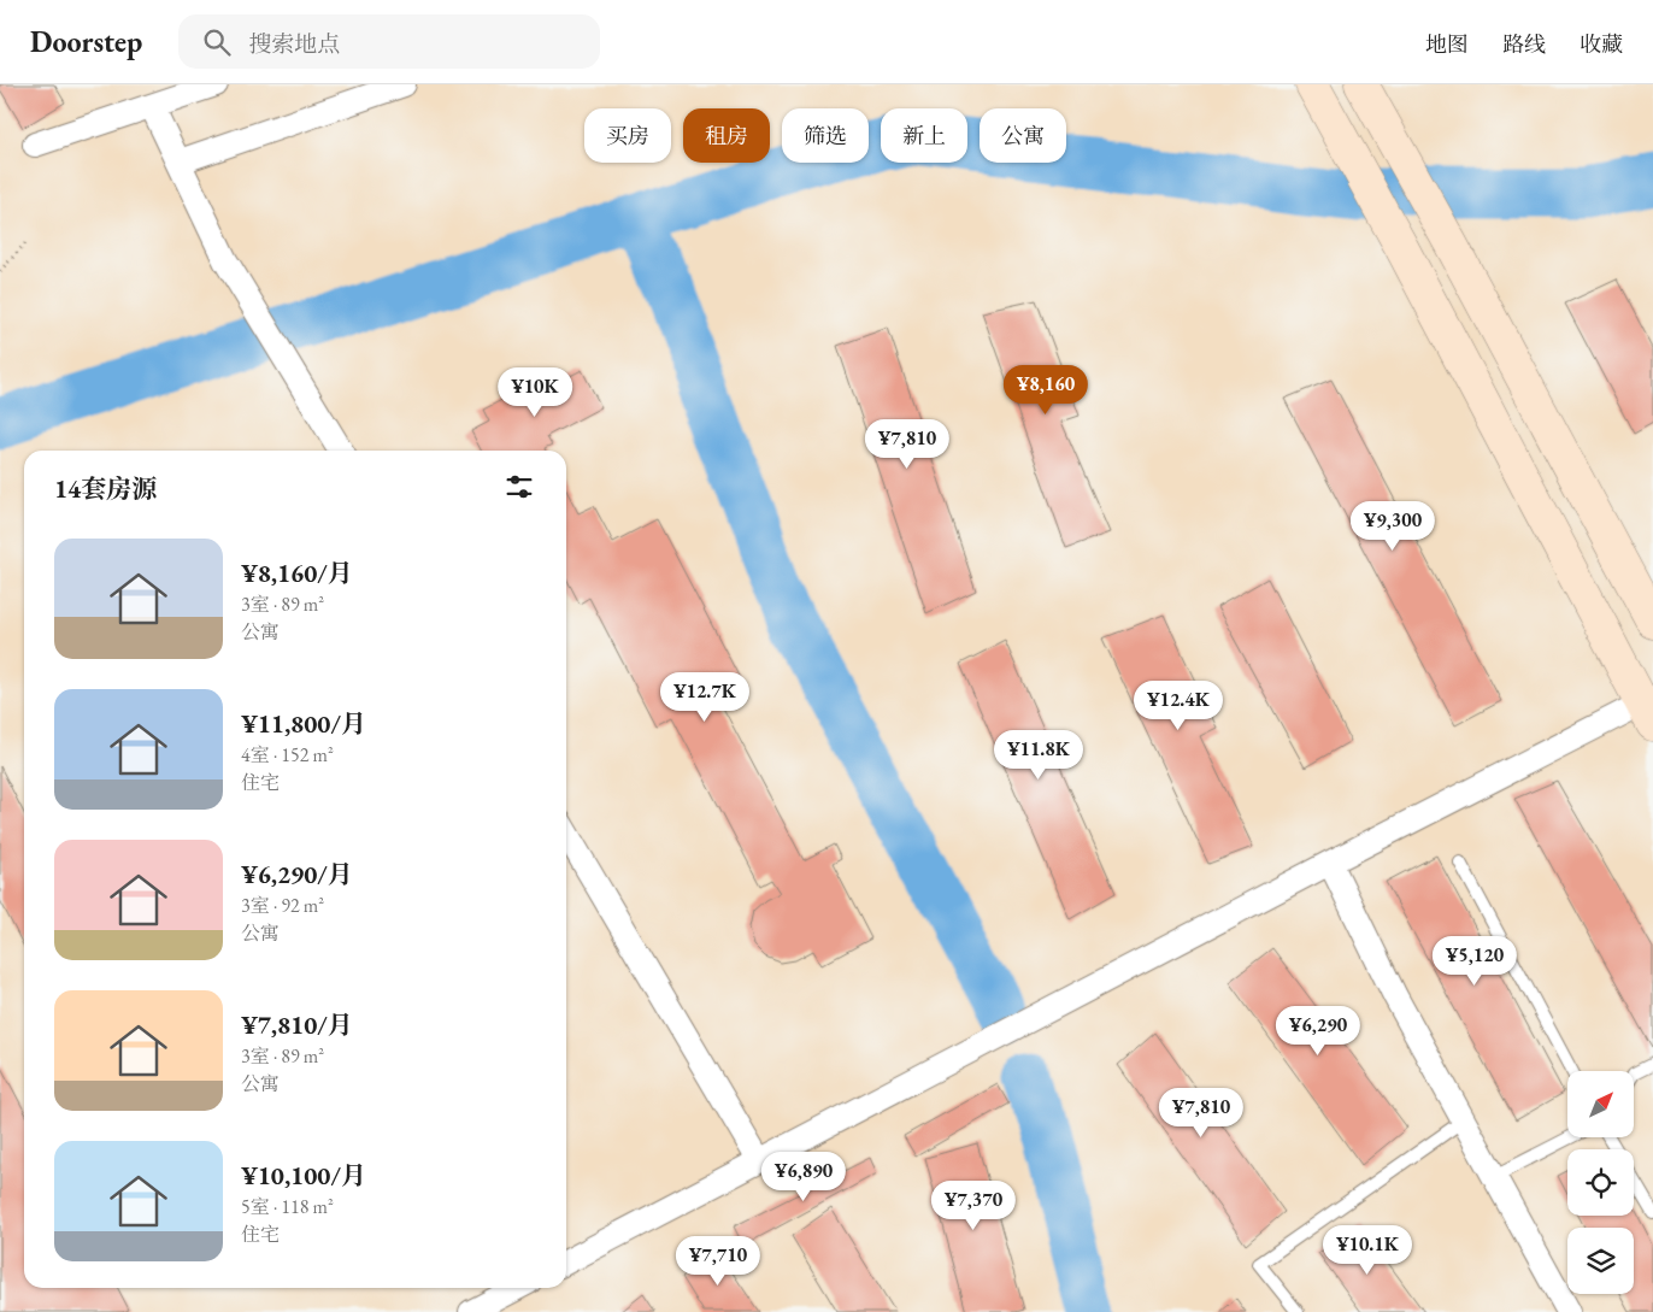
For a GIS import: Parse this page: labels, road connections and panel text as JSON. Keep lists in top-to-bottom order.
{
  "north": "top right",
  "page": {
    "header": "Doorstep",
    "search": "搜索地点",
    "nav": ["地图", "路线", "收藏"],
    "chip": [
      "买房",
      "租房",
      "筛选",
      "新上",
      "公寓"
    ],
    "price": [
      "¥8,160",
      "¥10K",
      "¥7,810",
      "¥9,300",
      "¥12.7K",
      "¥12.4K",
      "¥11.8K",
      "¥5,120",
      "¥6,290",
      "¥7,810",
      "¥6,890",
      "¥7,370",
      "¥10.1K",
      "¥7,710"
    ],
    "heading": "14套房源",
    "list": [
      {
        "name": "¥8,160/月",
        "note": "3室 · 89 m² · 公寓"
      },
      {
        "name": "¥11,800/月",
        "note": "4室 · 152 m² · 住宅"
      },
      {
        "name": "¥6,290/月",
        "note": "3室 · 92 m² · 公寓"
      },
      {
        "name": "¥7,810/月",
        "note": "3室 · 89 m² · 公寓"
      },
      {
        "name": "¥10,100/月",
        "note": "5室 · 118 m² · 住宅"
      }
    ]
  }
}
